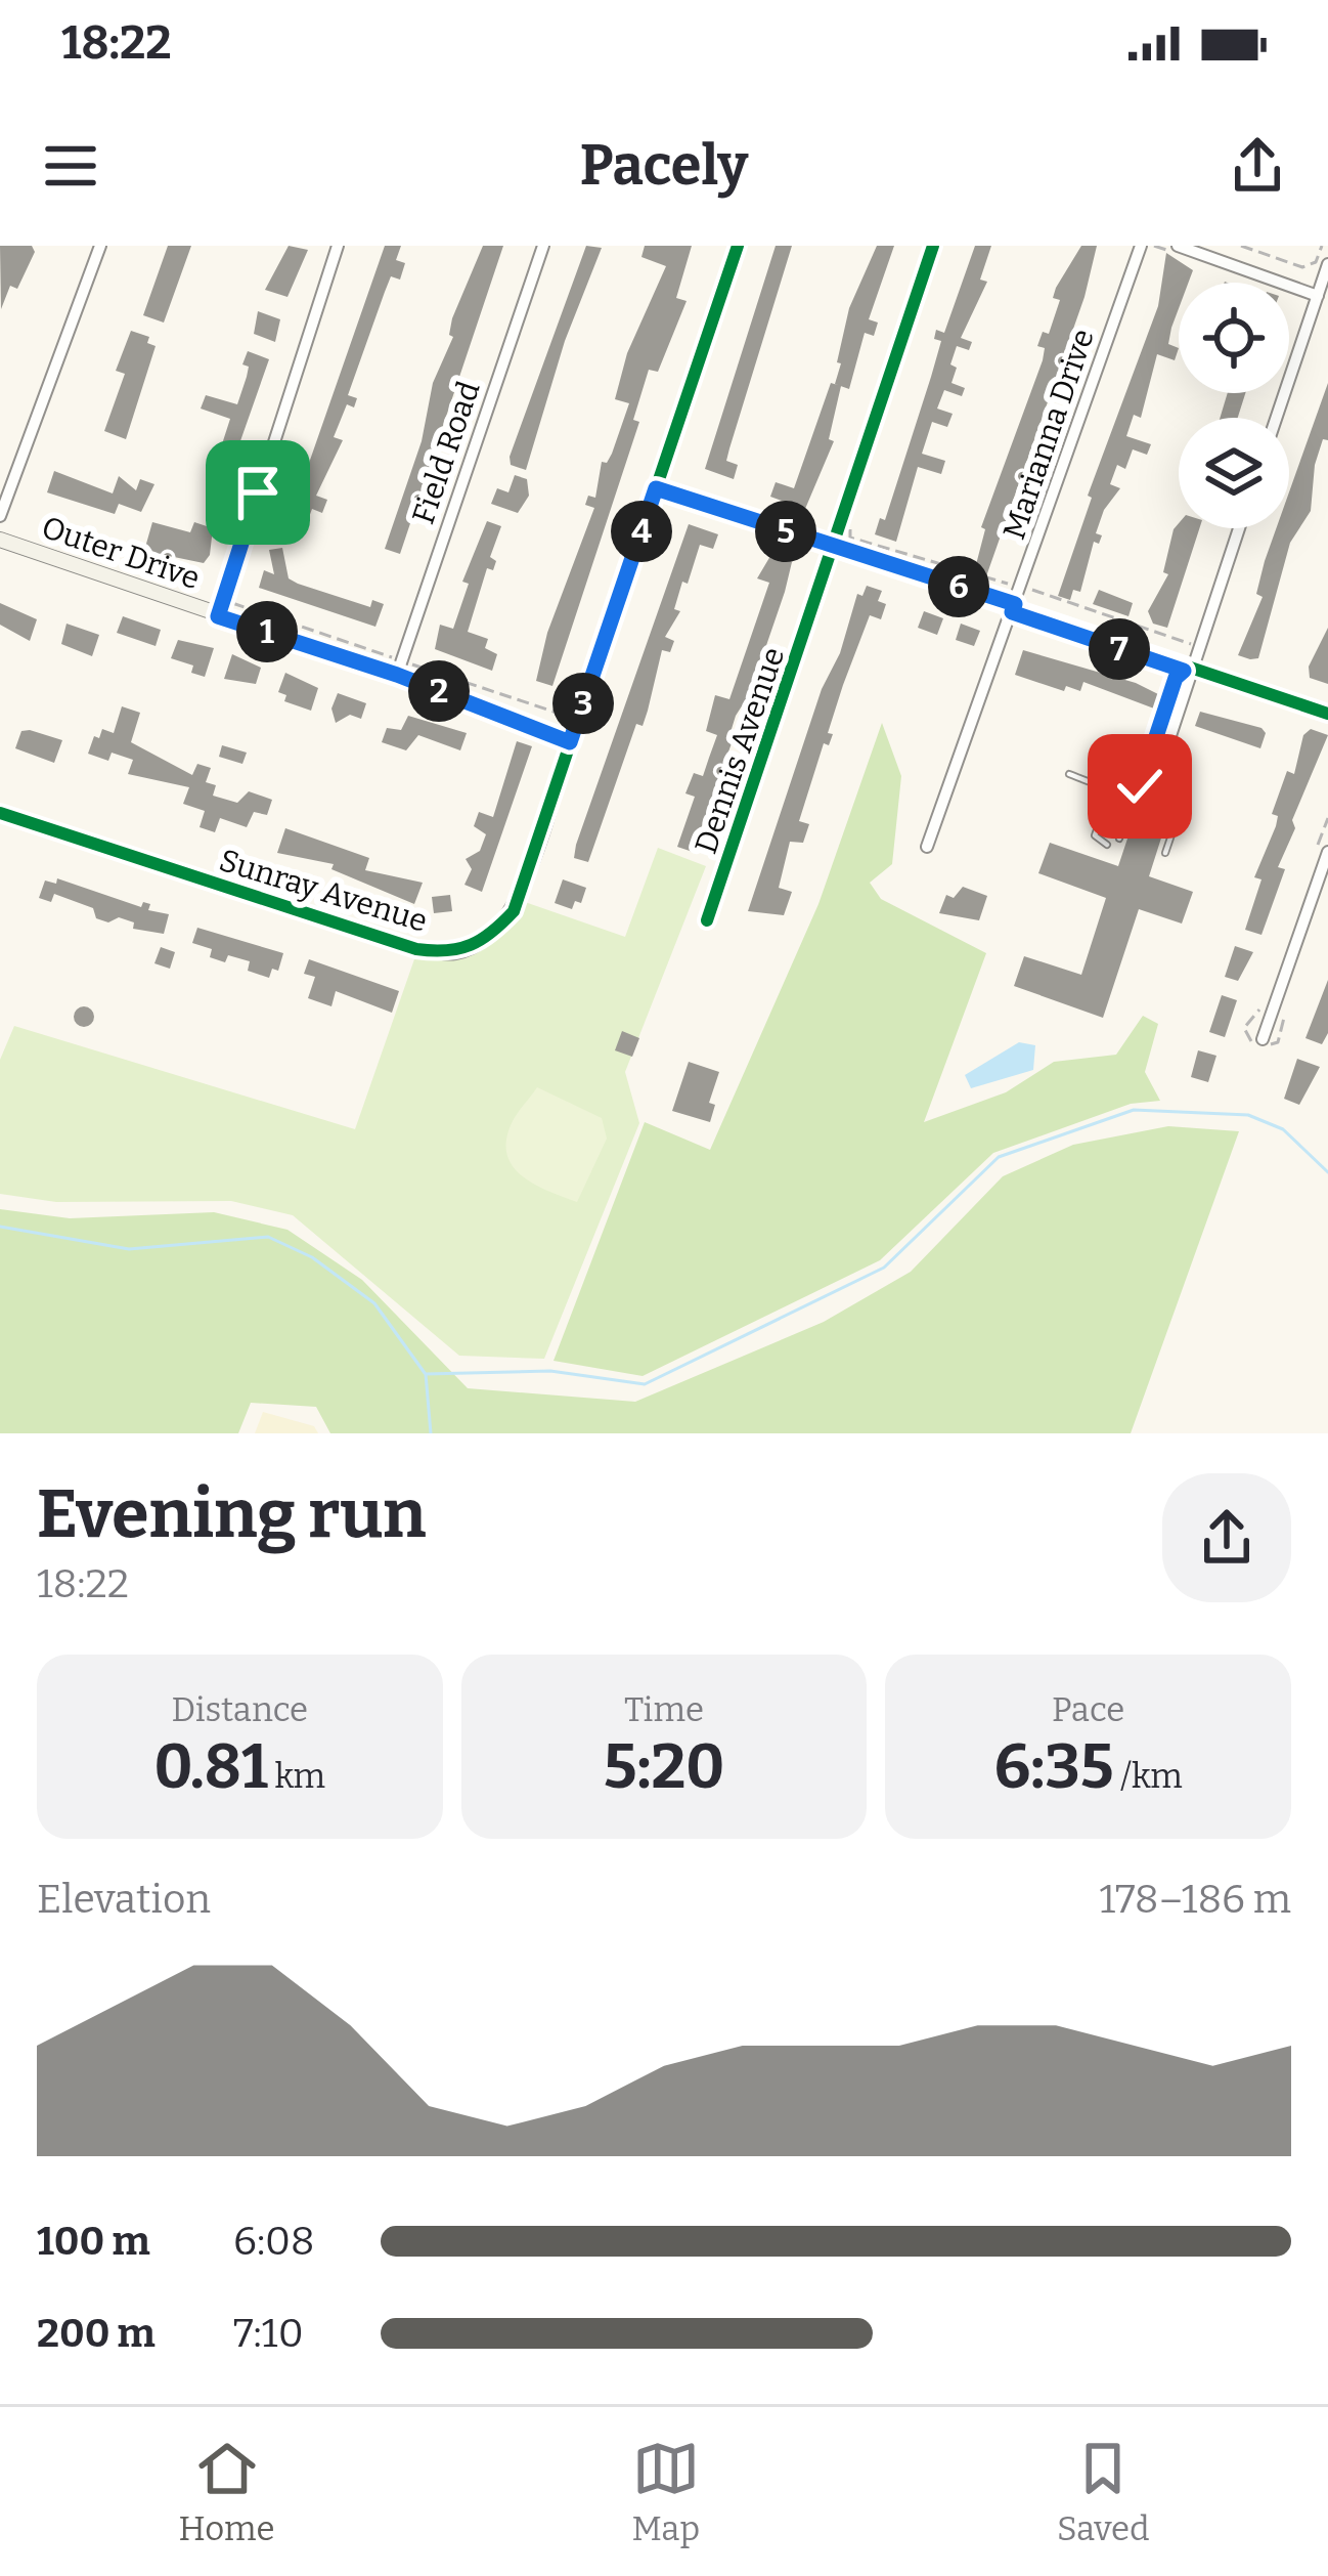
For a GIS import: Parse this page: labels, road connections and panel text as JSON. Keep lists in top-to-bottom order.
{
  "streets": {
    "street": [
      "Marianna Drive",
      "Field Road",
      "Outer Drive",
      "Dennis Avenue",
      "Sunray Avenue"
    ]
  },
  "crossings": [
    ["Field Road", "Outer Drive"],
    ["Outer Drive", "Sunray Avenue"]
  ],
  "page": {
    "status": "18:22",
    "header": "Pacely",
    "pins": [
      "4",
      "5",
      "6",
      "1",
      "7",
      "2",
      "3"
    ],
    "heading": ["Evening run", "18:22"],
    "stats": [
      ["Distance", "0.81 km"],
      ["Time", "5:20"],
      ["Pace", "6:35 /km"]
    ],
    "chart": ["Elevation", "178–186 m"],
    "list": [
      {
        "name": "100 m",
        "note": "6:08"
      },
      {
        "name": "200 m",
        "note": "7:10"
      }
    ],
    "tabs": ["Home", "Map", "Saved"]
  }
}
